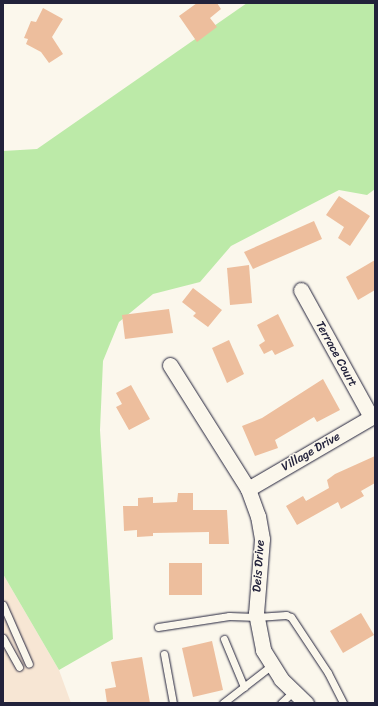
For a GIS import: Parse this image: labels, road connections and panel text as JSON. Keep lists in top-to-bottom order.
{
  "streets": {
    "street": ["Terrace Court", "Village Drive", "Deis Drive"]
  },
  "crossings": [
    ["Terrace Court", "Village Drive"],
    ["Village Drive", "Deis Drive"]
  ]
}
